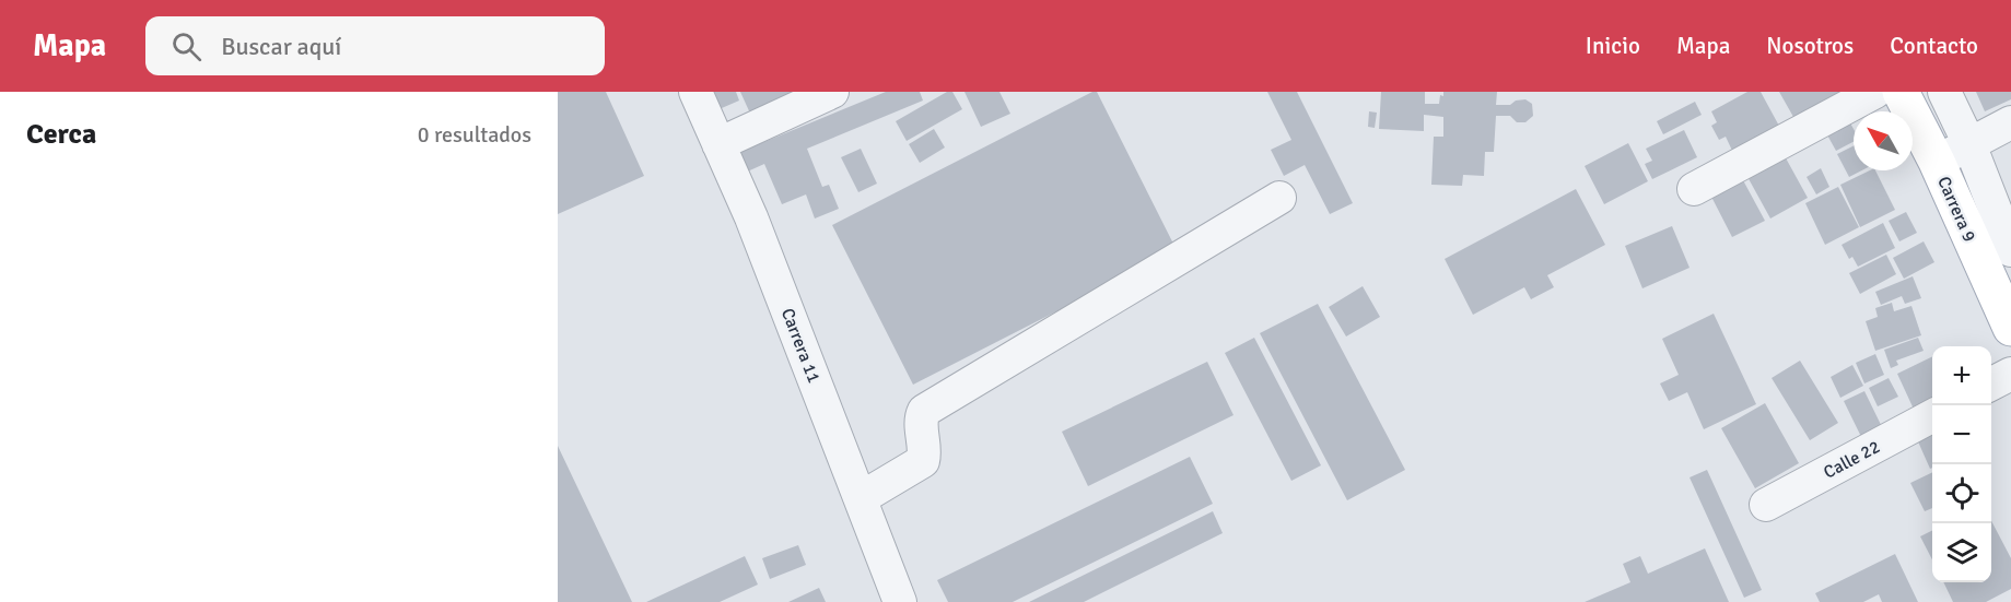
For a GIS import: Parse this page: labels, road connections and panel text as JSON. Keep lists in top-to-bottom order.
{
  "streets": {
    "main road": ["Carrera 9"],
    "street": ["Carrera 11", "Calle 22"]
  },
  "north": "top left",
  "page": {
    "header": "Mapa",
    "search": "Buscar aquí",
    "nav": [
      "Inicio",
      "Mapa",
      "Nosotros",
      "Contacto"
    ],
    "heading": ["Cerca", "0 resultados"],
    "map_buttons": ["+", "−"]
  }
}
